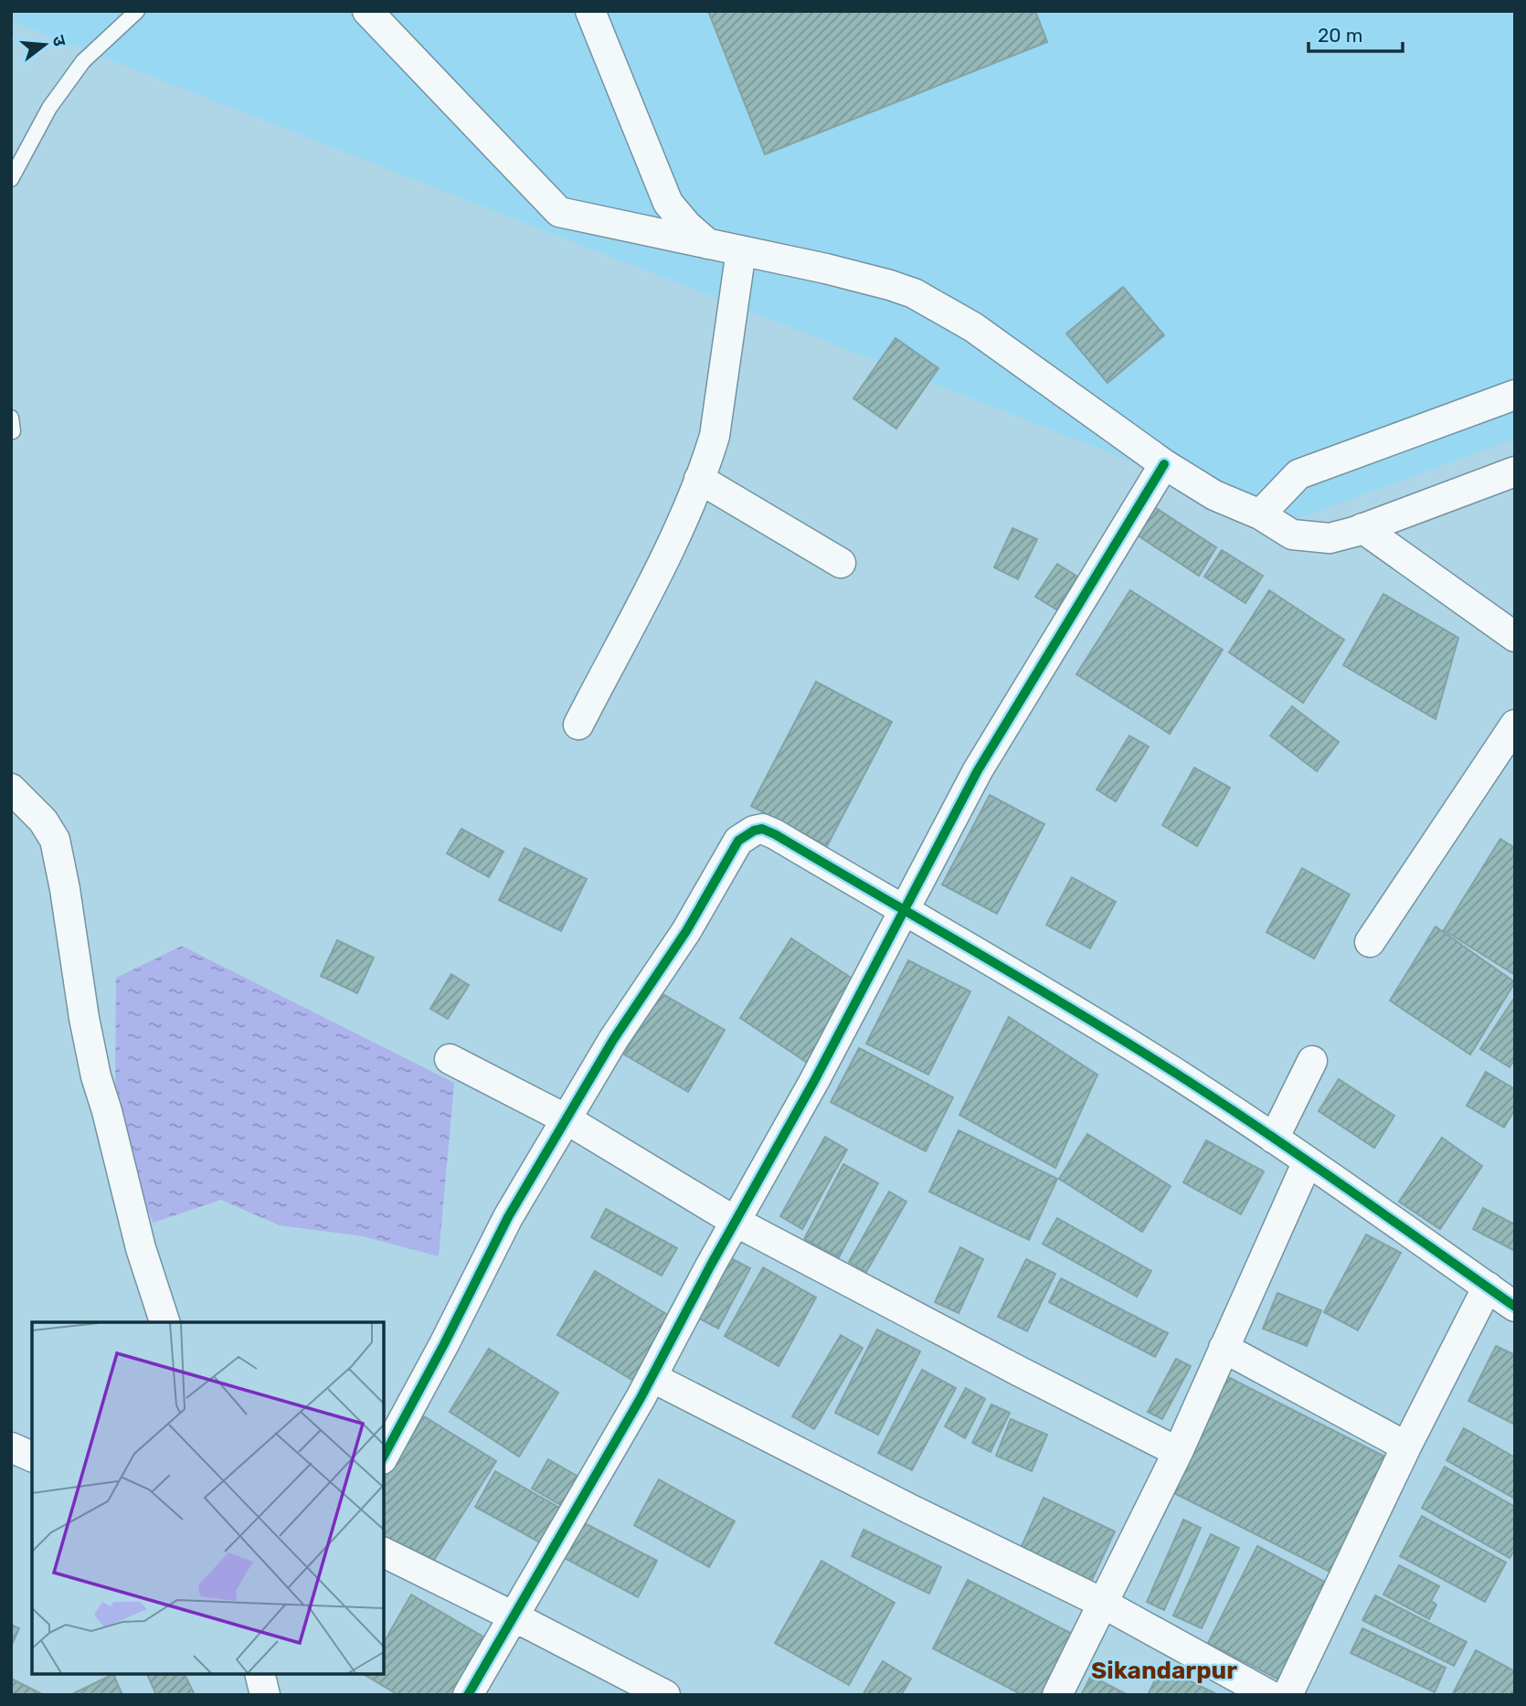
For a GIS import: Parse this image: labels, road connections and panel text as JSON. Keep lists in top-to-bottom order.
{
  "districts": ["Sikandarpur"],
  "scale_bar": "20 m",
  "north": "right"
}
